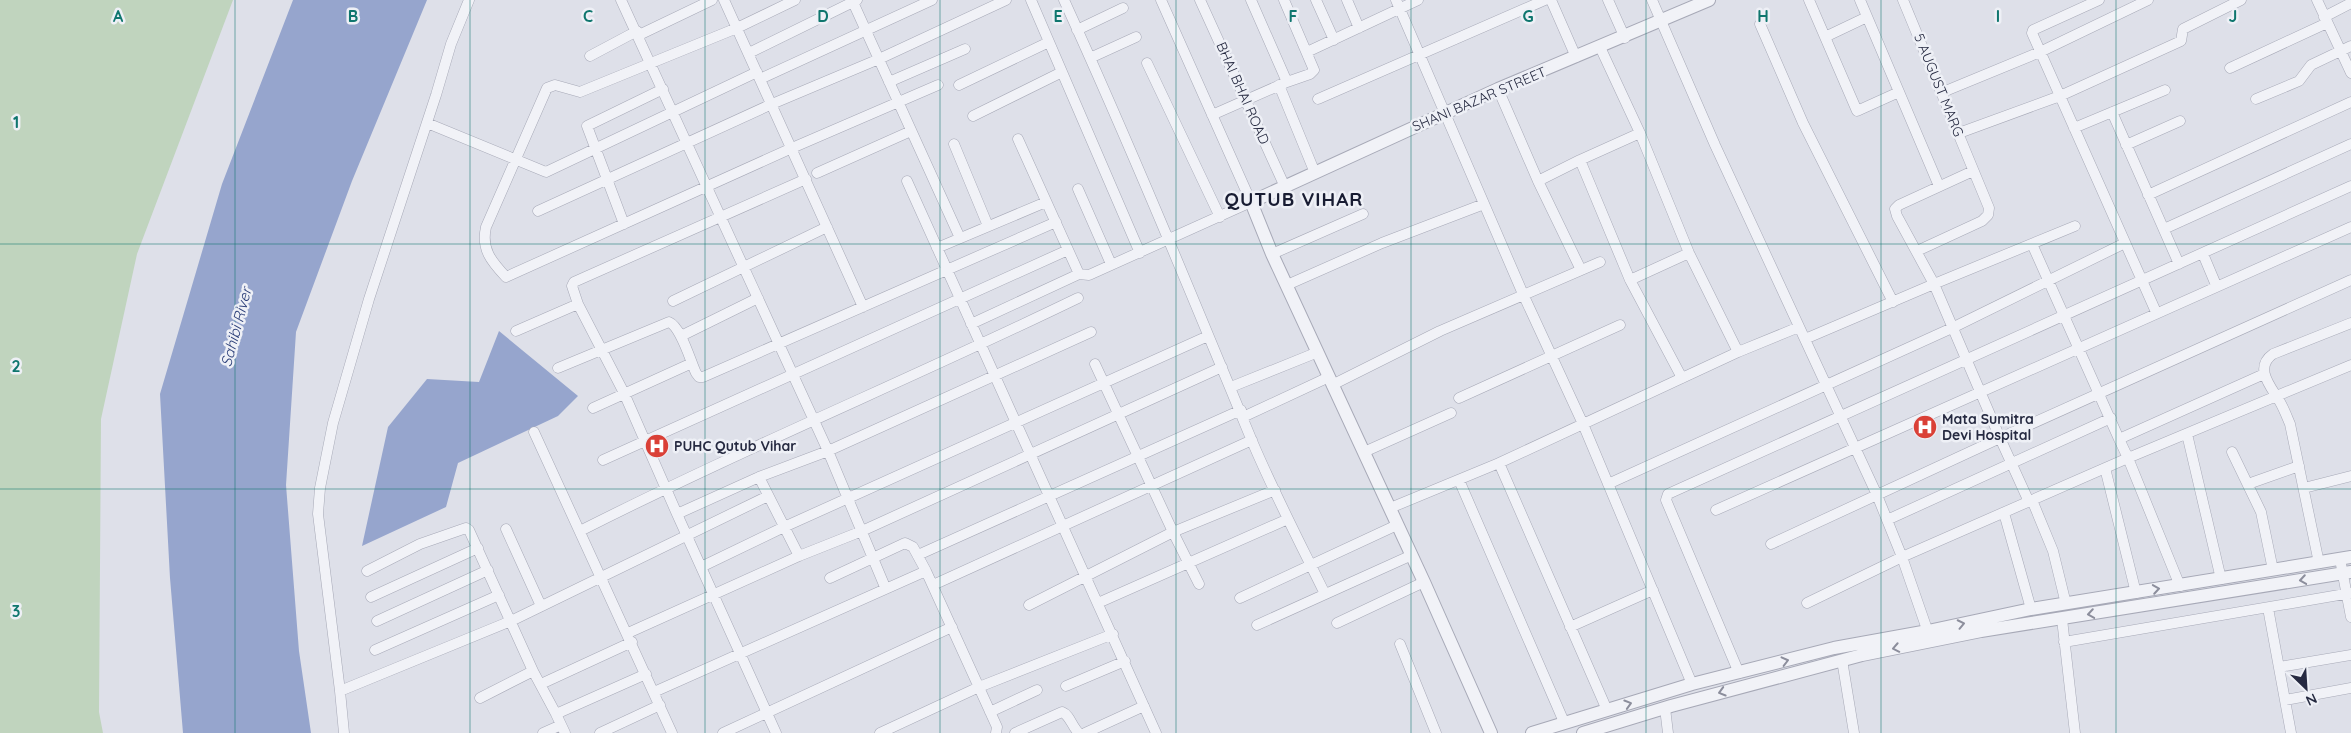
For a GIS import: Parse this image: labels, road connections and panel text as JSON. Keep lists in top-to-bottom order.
{
  "streets": {
    "street": ["5 AUGUST MARG", "BHAI BHAI ROAD", "SHANI BAZAR STREET"]
  },
  "crossings": [
    ["BHAI BHAI ROAD", "SHANI BAZAR STREET"]
  ],
  "districts": ["QUTUB VIHAR"],
  "water": ["Sahibi River"],
  "places": {
    "hospital": ["Mata Sumitra Devi Hospital", "PUHC Qutub Vihar"]
  },
  "north": "bottom right",
  "grid": {
    "columns": [
      "A",
      "B",
      "C",
      "D",
      "E",
      "F",
      "G",
      "H",
      "I",
      "J"
    ],
    "rows": ["1", "2", "3"]
  }
}
